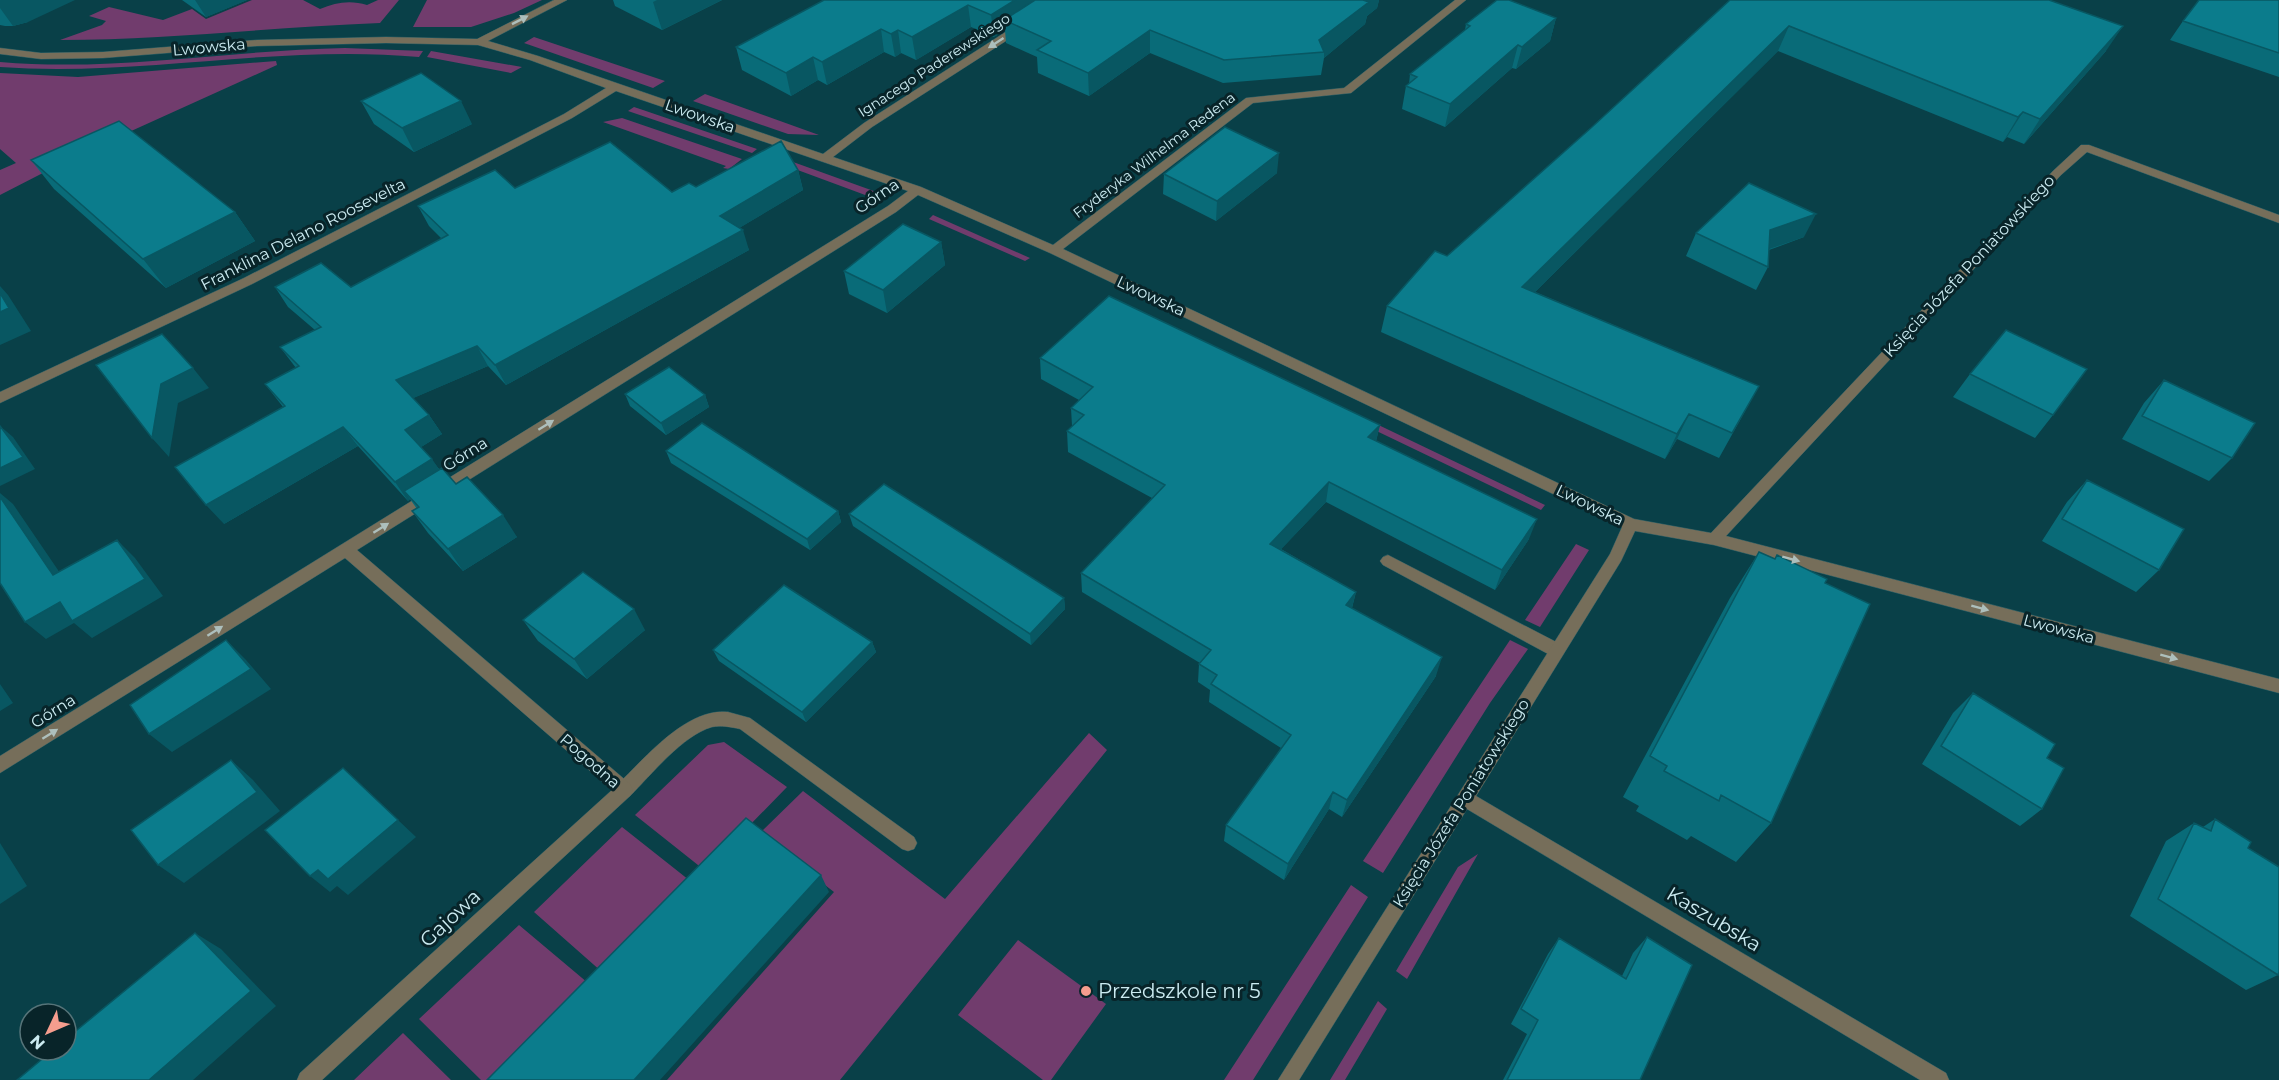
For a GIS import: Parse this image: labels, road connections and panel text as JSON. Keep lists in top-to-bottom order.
{
  "streets": {
    "street": [
      "Lwowska",
      "Ignacego Paderewskiego",
      "Fryderyka Wilhelma Redena",
      "Górna",
      "Franklina Delano Roosevelta",
      "Księcia Józefa Poniatowskiego",
      "Pogodna",
      "Gajowa",
      "Kaszubska"
    ]
  },
  "crossings": [
    ["Lwowska", "Ignacego Paderewskiego"],
    ["Lwowska", "Fryderyka Wilhelma Redena"],
    ["Lwowska", "Górna"],
    ["Lwowska", "Franklina Delano Roosevelta"],
    ["Lwowska", "Księcia Józefa Poniatowskiego"],
    ["Górna", "Pogodna"],
    ["Księcia Józefa Poniatowskiego", "Kaszubska"],
    ["Pogodna", "Gajowa"]
  ],
  "one_way": ["Ignacego Paderewskiego", "Górna"],
  "places": ["Przedszkole nr 5"],
  "north": "bottom left"
}
